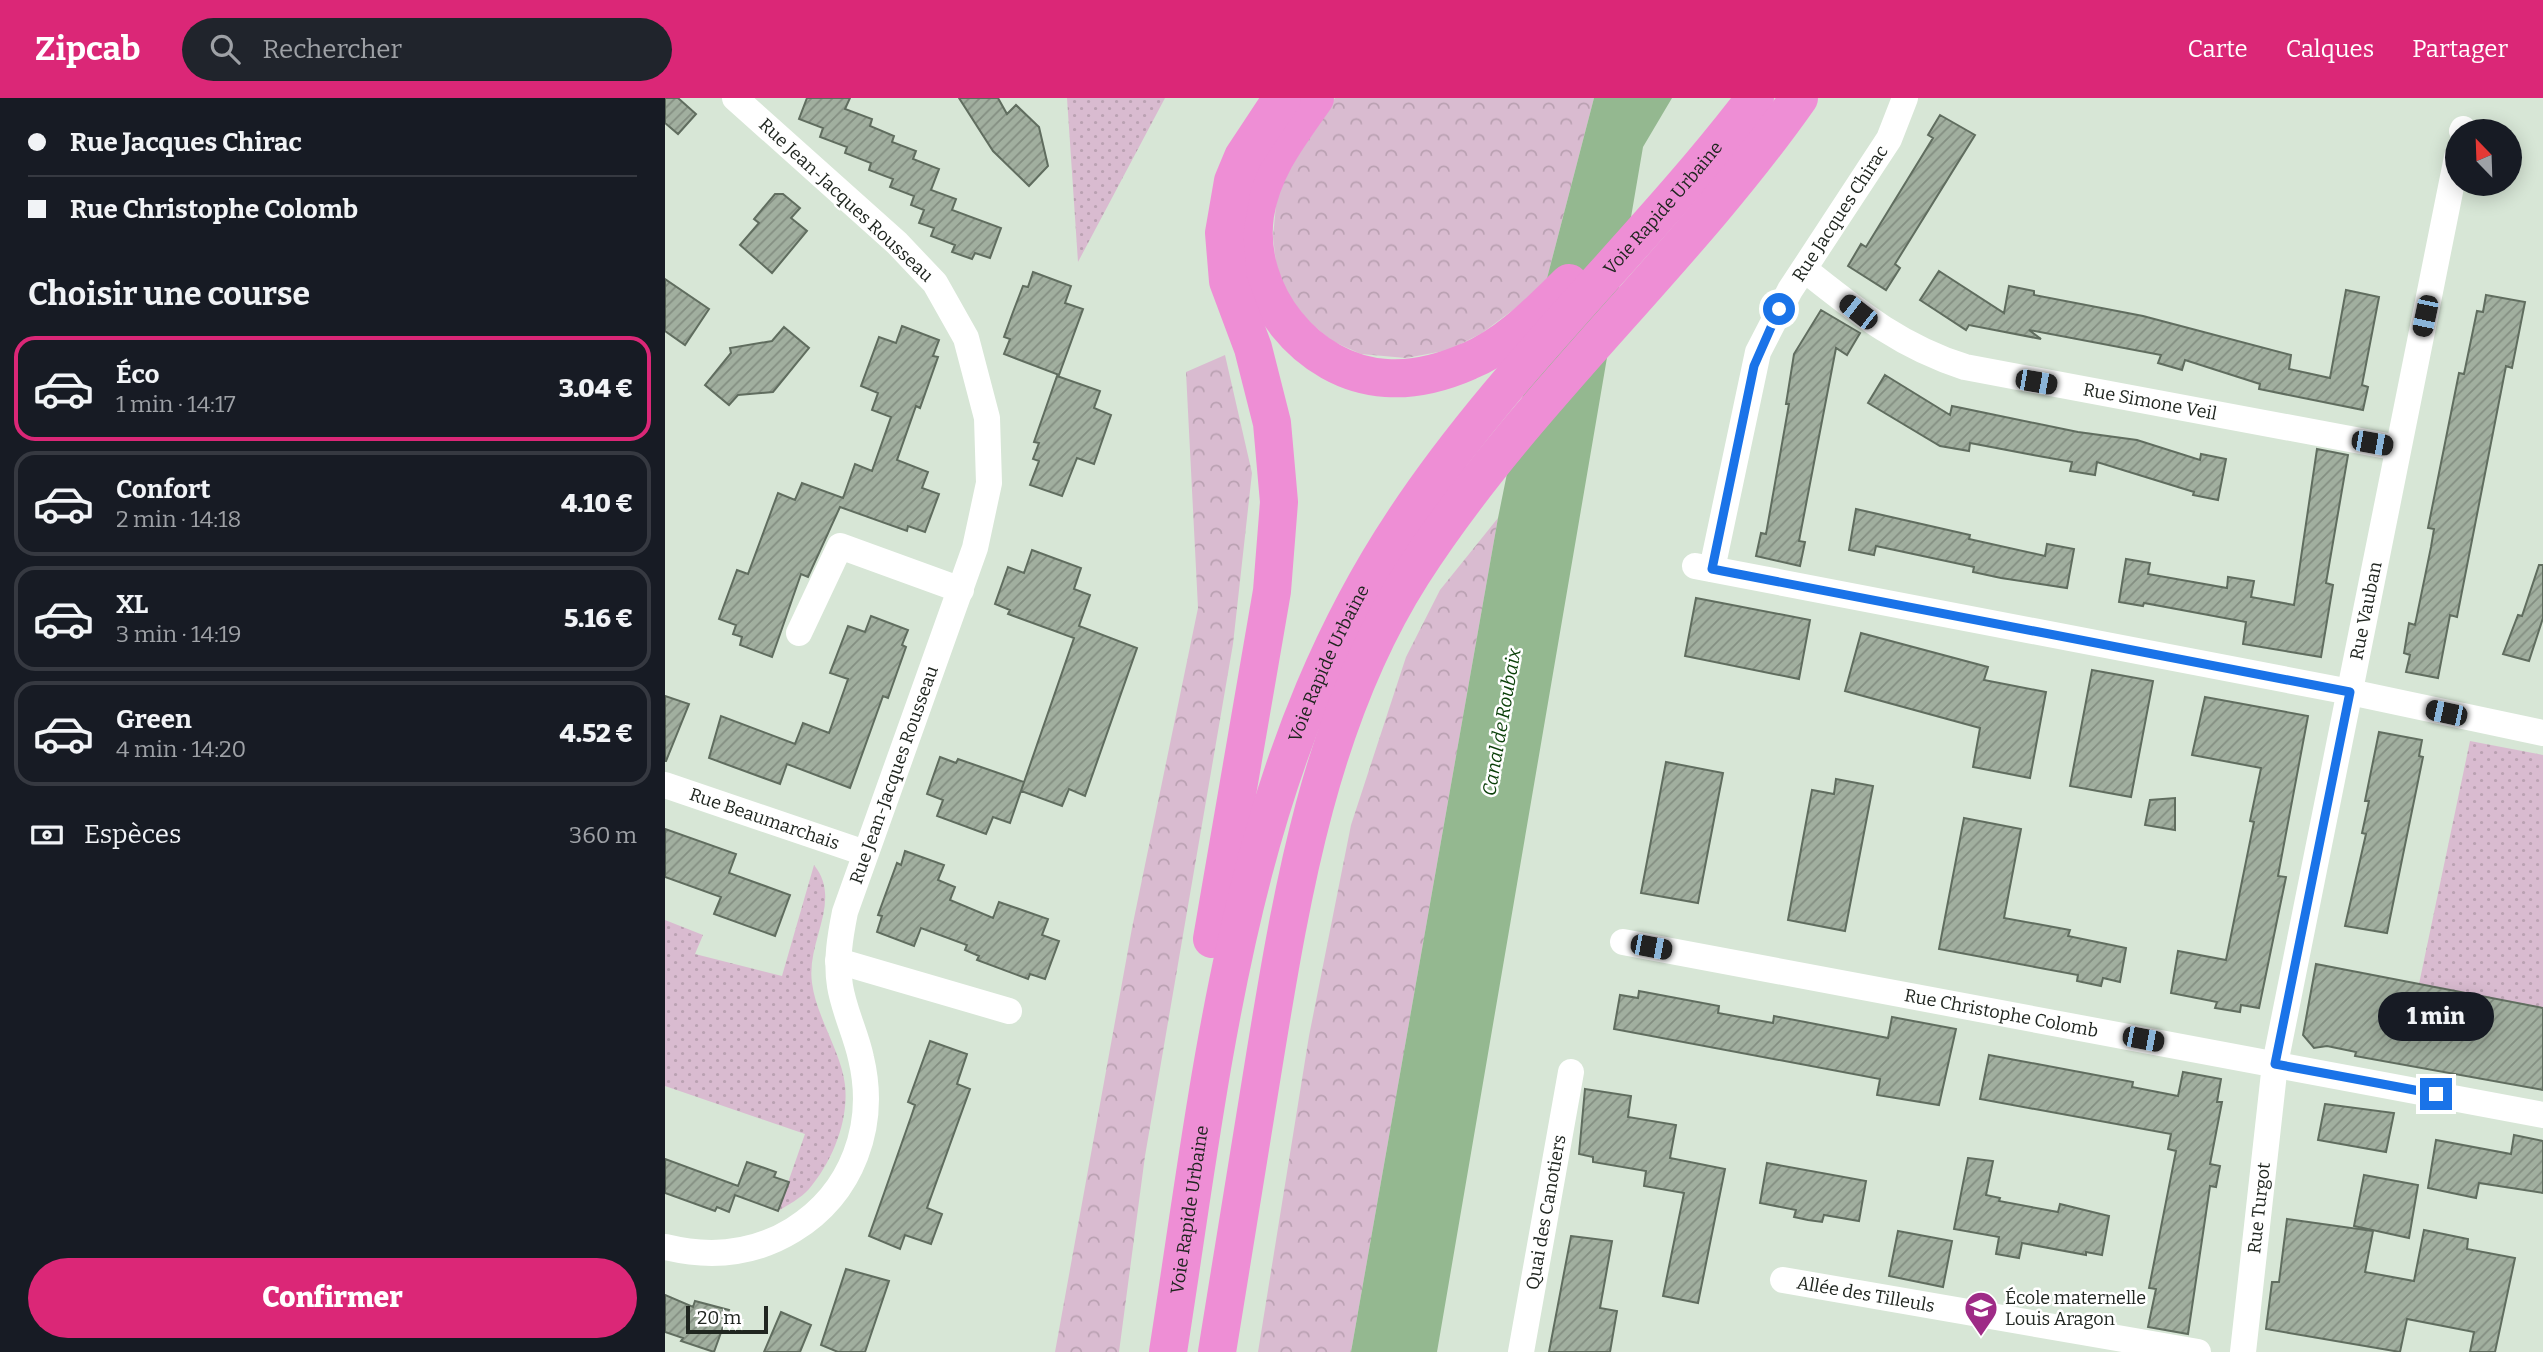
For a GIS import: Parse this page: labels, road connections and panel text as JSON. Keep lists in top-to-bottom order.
{
  "streets": {
    "highway": ["Voie Rapide Urbaine"],
    "street": [
      "Rue Jean-Jacques Rousseau",
      "Rue Jacques Chirac",
      "Rue Simone Veil",
      "Rue Vauban",
      "Rue Beaumarchais",
      "Rue Christophe Colomb",
      "Rue Turgot",
      "Quai des Canotiers",
      "Allée des Tilleuls"
    ]
  },
  "crossings": [
    ["Rue Jean-Jacques Rousseau", "Rue Beaumarchais"],
    ["Rue Jacques Chirac", "Rue Simone Veil"],
    ["Rue Jacques Chirac", "Rue Vauban"],
    ["Rue Simone Veil", "Rue Vauban"],
    ["Rue Vauban", "Rue Christophe Colomb"],
    ["Rue Vauban", "Rue Turgot"],
    ["Rue Christophe Colomb", "Rue Turgot"]
  ],
  "water": ["Canal de Roubaix"],
  "places": {
    "school or university": ["École maternelle Louis Aragon"]
  },
  "scale_bar": "20 m",
  "north": "top left",
  "page": {
    "header": "Zipcab",
    "search": "Rechercher",
    "nav": ["Carte", "Calques", "Partager"],
    "banner": ["Rue Jacques Chirac", "Rue Christophe Colomb"],
    "heading": "Choisir une course",
    "list": [
      {
        "name": "Éco",
        "note": "1 min · 14:17",
        "value": "3.04 €"
      },
      {
        "name": "Confort",
        "note": "2 min · 14:18",
        "value": "4.10 €"
      },
      {
        "name": "XL",
        "note": "3 min · 14:19",
        "value": "5.16 €"
      },
      {
        "name": "Green",
        "note": "4 min · 14:20",
        "value": "4.52 €"
      }
    ],
    "pay": ["Espèces", "360 m"],
    "bubble": "1 min",
    "buttons": "Confirmer",
    "scale": "20 m"
  }
}
